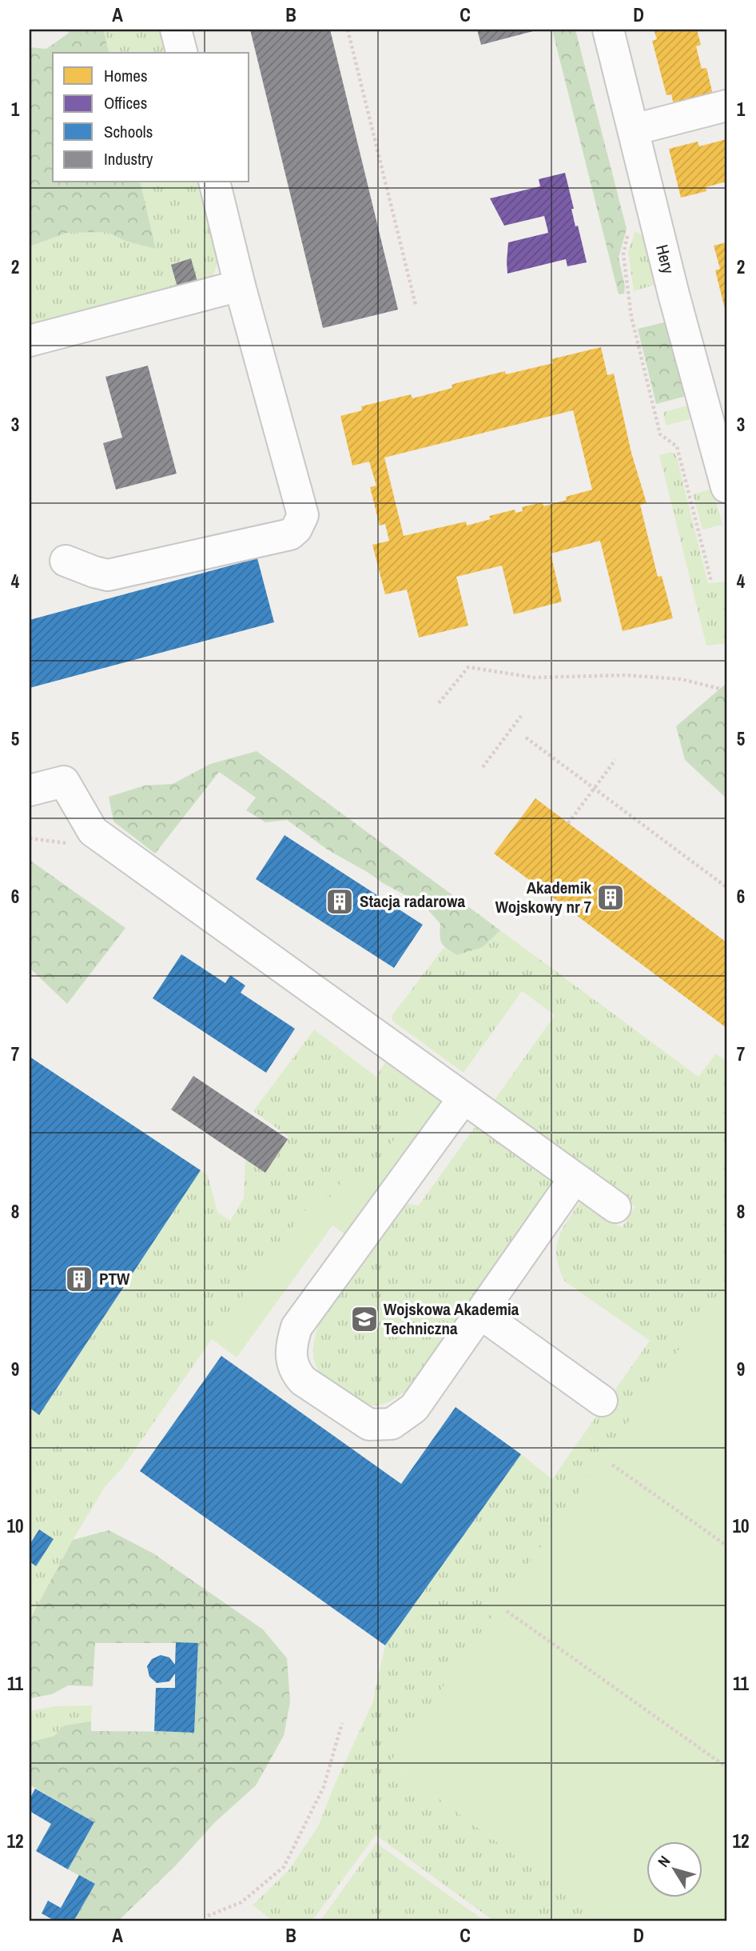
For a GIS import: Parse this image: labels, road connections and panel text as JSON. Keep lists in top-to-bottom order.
{
  "streets": {
    "street": ["Hery"]
  },
  "places": {
    "building": ["Akademik Wojskowy nr 7", "Stacja radarowa", "PTW"],
    "school or university": ["Wojskowa Akademia Techniczna"]
  },
  "legend": [
    "Homes",
    "Offices",
    "Schools",
    "Industry"
  ],
  "north": "top left",
  "grid": {
    "columns": [
      "A",
      "B",
      "C",
      "D"
    ],
    "rows": [
      "1",
      "2",
      "3",
      "4",
      "5",
      "6",
      "7",
      "8",
      "9",
      "10",
      "11",
      "12"
    ]
  }
}
